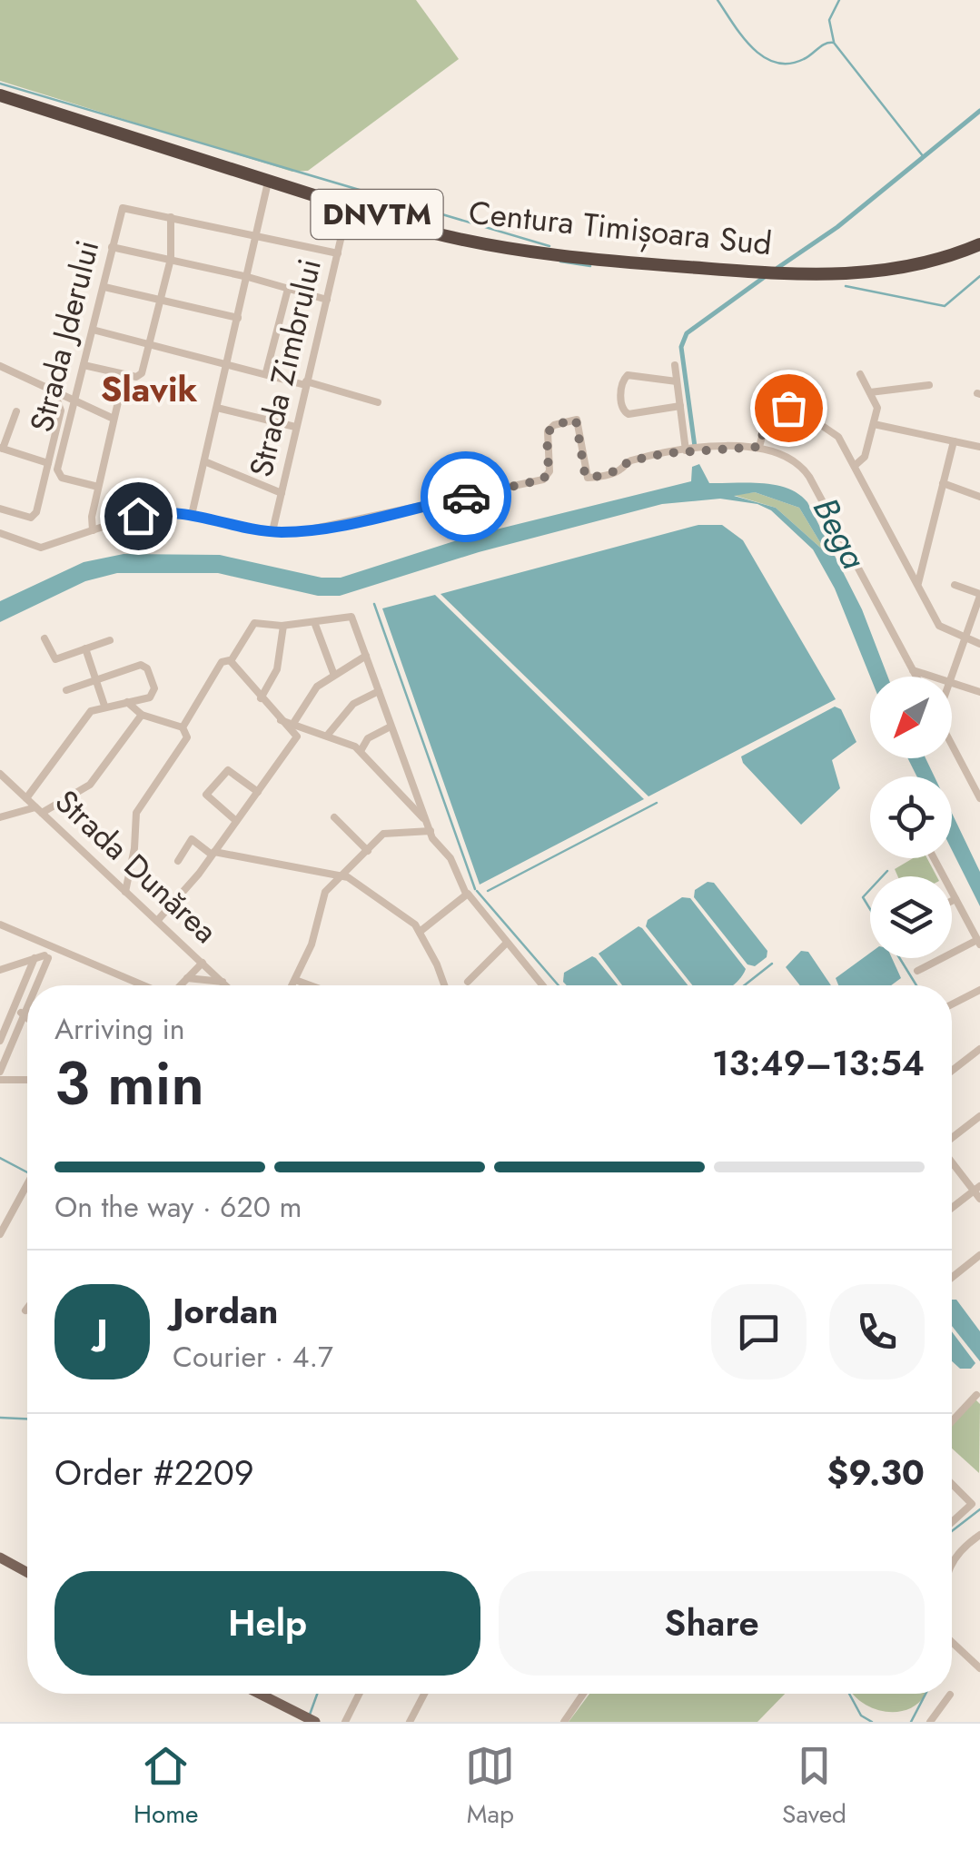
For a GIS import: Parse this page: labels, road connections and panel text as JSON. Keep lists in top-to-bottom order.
{
  "streets": {
    "highway": ["DNVTM", "Centura Timișoara Sud"],
    "street": ["Strada Jderului", "Strada Zimbrului", "Strada Dunărea"]
  },
  "districts": ["Slavik"],
  "water": ["Bega"],
  "north": "bottom left",
  "page": {
    "heading": ["3 min", "Arriving in", "13:49–13:54"],
    "panel": [
      "Jordan",
      "Courier · 4.7",
      "Order #2209",
      "$9.30"
    ],
    "bar": "On the way · 620 m",
    "round": "J",
    "buttons": ["Help", "Share"],
    "tabs": ["Home", "Map", "Saved"]
  }
}
